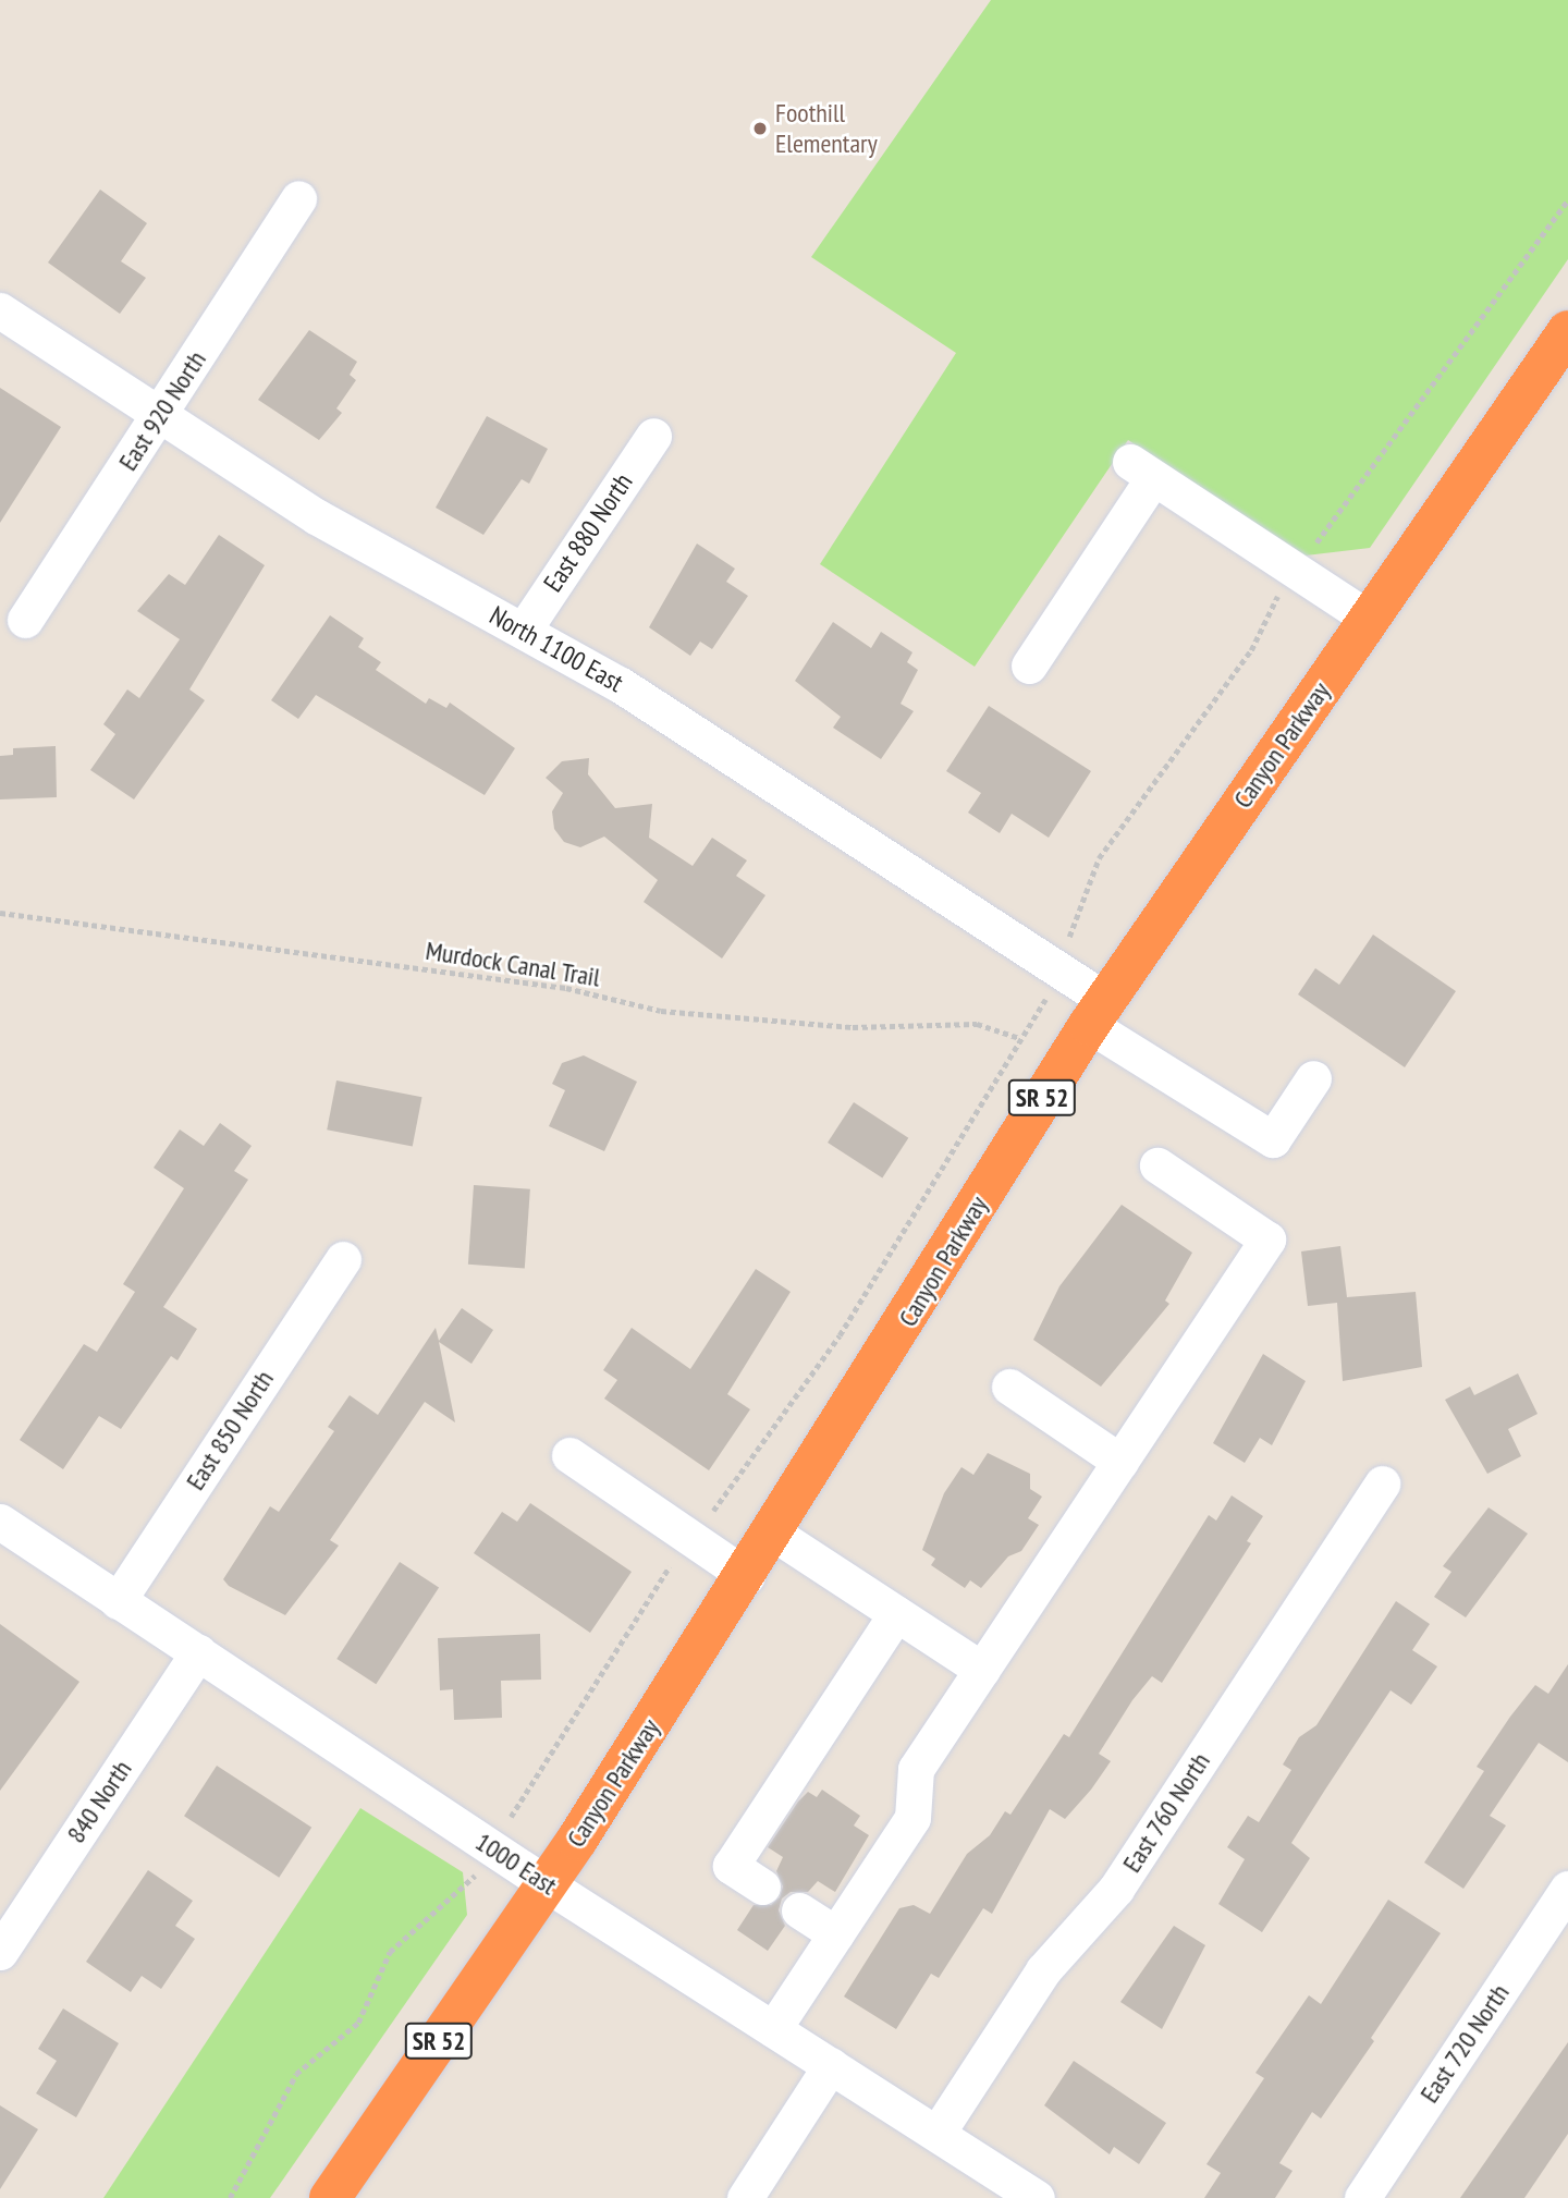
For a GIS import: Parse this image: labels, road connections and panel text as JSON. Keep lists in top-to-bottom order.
{
  "streets": {
    "highway": ["Canyon Parkway", "SR 52"],
    "street": [
      "East 920 North",
      "East 880 North",
      "North 1100 East",
      "East 850 North",
      "840 North",
      "East 760 North",
      "1000 East",
      "East 720 North"
    ],
    "path": ["Murdock Canal Trail"]
  },
  "crossings": [
    ["East 920 North", "North 1100 East"],
    ["East 880 North", "North 1100 East"],
    ["North 1100 East", "Canyon Parkway"],
    ["Canyon Parkway", "1000 East"],
    ["East 850 North", "1000 East"],
    ["840 North", "1000 East"],
    ["East 760 North", "1000 East"]
  ],
  "places": ["Foothill Elementary"]
}
